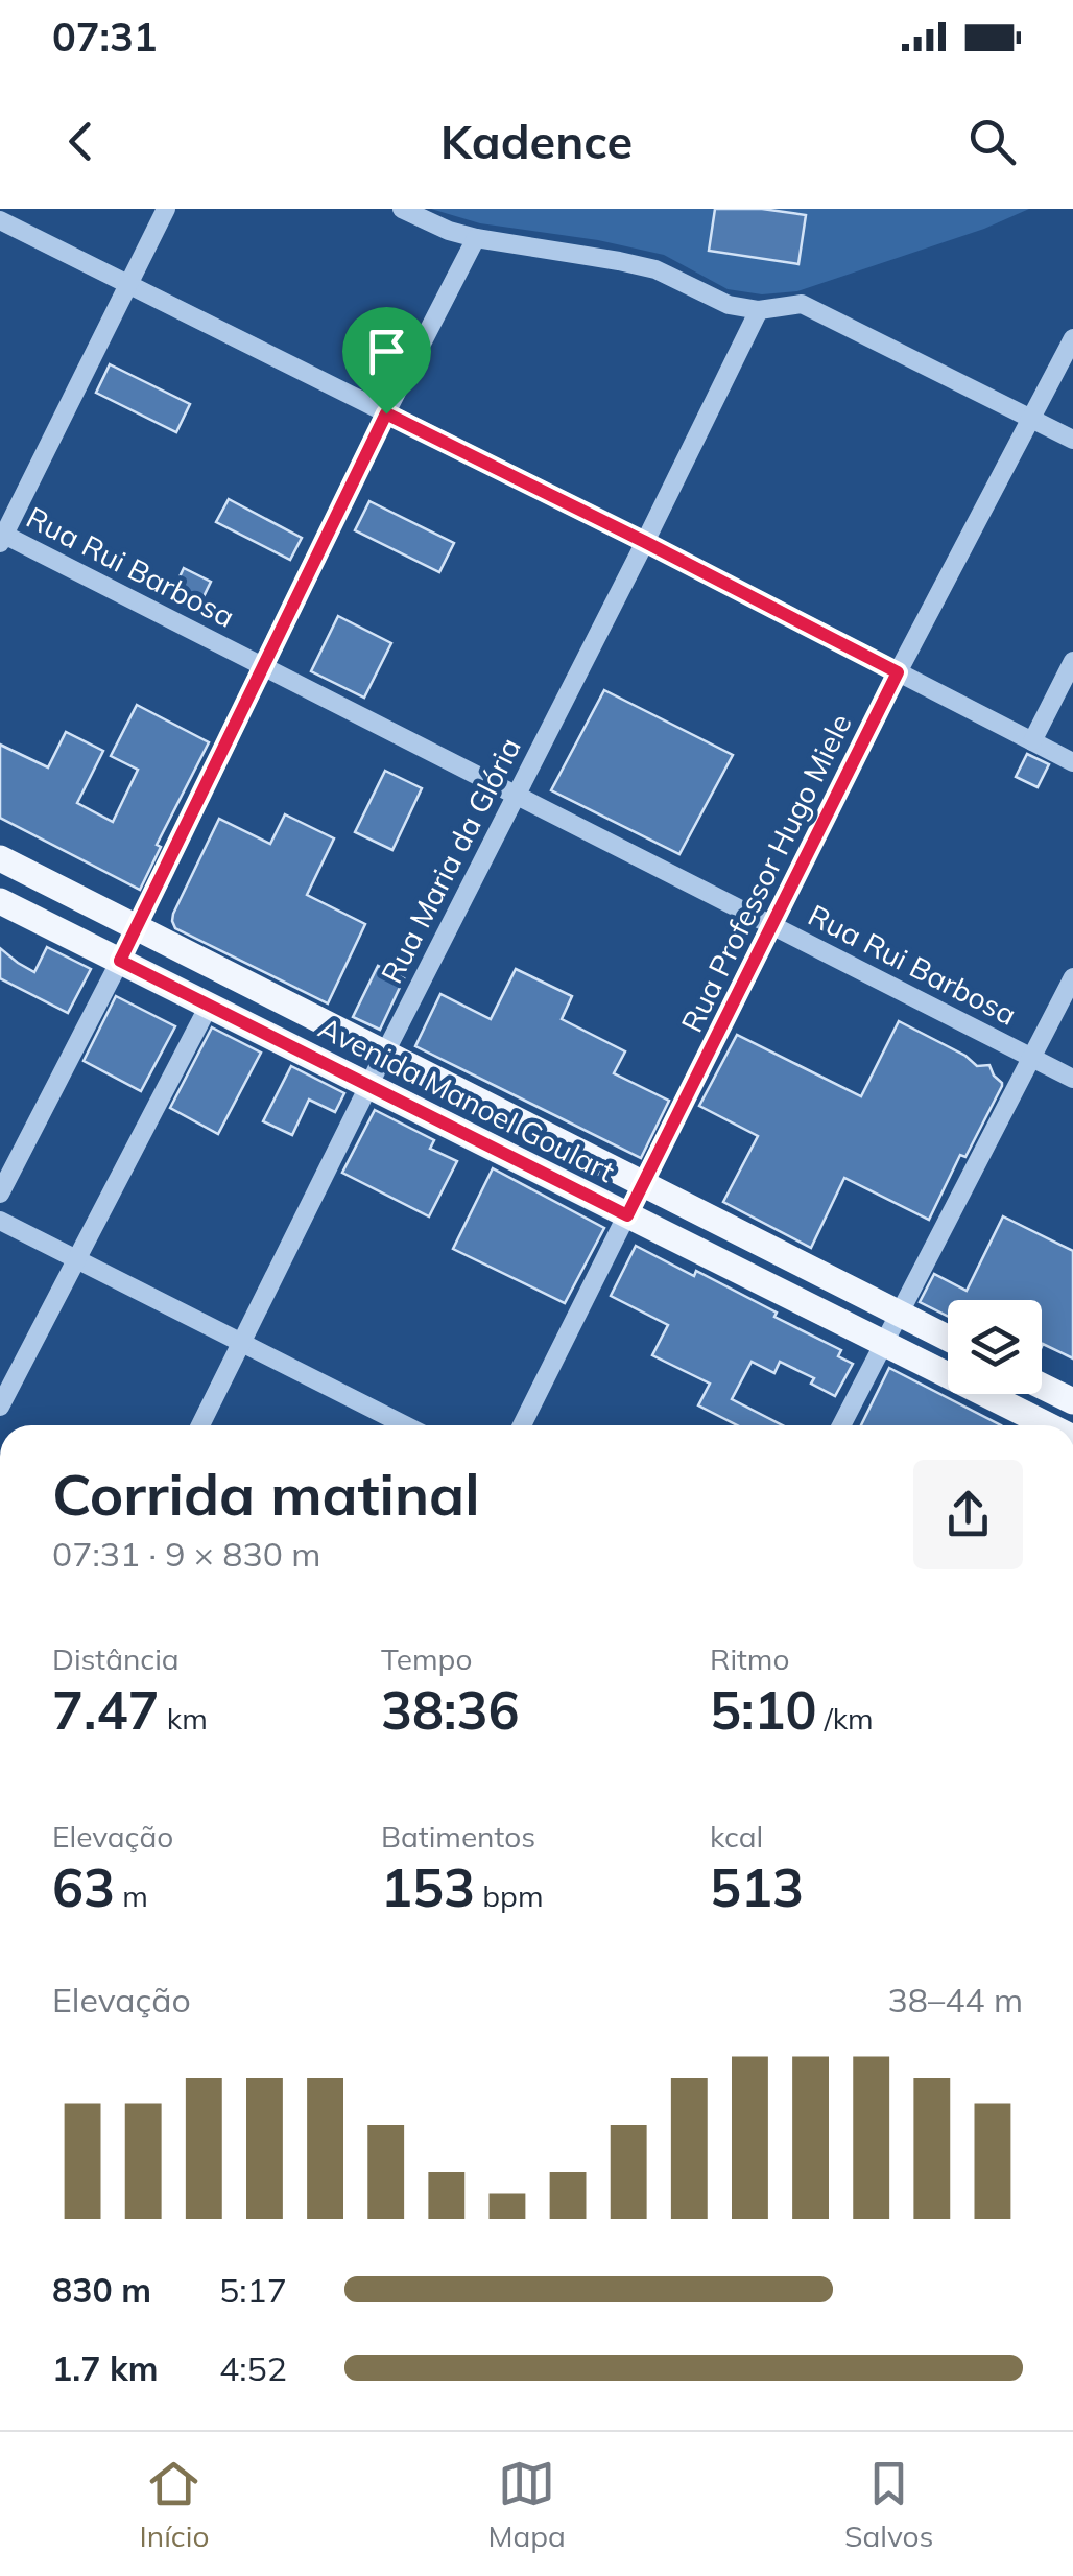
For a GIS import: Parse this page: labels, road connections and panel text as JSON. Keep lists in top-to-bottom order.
{
  "streets": {
    "main road": ["Avenida Manoel Goulart"],
    "street": ["Rua Rui Barbosa", "Rua Maria da Glória", "Rua Professor Hugo Miele"]
  },
  "crossings": [
    ["Rua Rui Barbosa", "Rua Maria da Glória"],
    ["Rua Rui Barbosa", "Rua Professor Hugo Miele"],
    ["Rua Maria da Glória", "Avenida Manoel Goulart"],
    ["Rua Professor Hugo Miele", "Avenida Manoel Goulart"]
  ],
  "page": {
    "status": "07:31",
    "header": "Kadence",
    "heading": ["Corrida matinal", "07:31 · 9 × 830 m"],
    "stats": [
      ["Distância", "7.47 km"],
      ["Tempo", "38:36"],
      ["Ritmo", "5:10 /km"],
      ["Elevação", "63 m"],
      ["Batimentos", "153 bpm"],
      ["kcal", "513"]
    ],
    "chart": ["Elevação", "38–44 m"],
    "list": [
      {
        "name": "830 m",
        "note": "5:17"
      },
      {
        "name": "1.7 km",
        "note": "4:52"
      }
    ],
    "tabs": ["Início", "Mapa", "Salvos"]
  }
}
